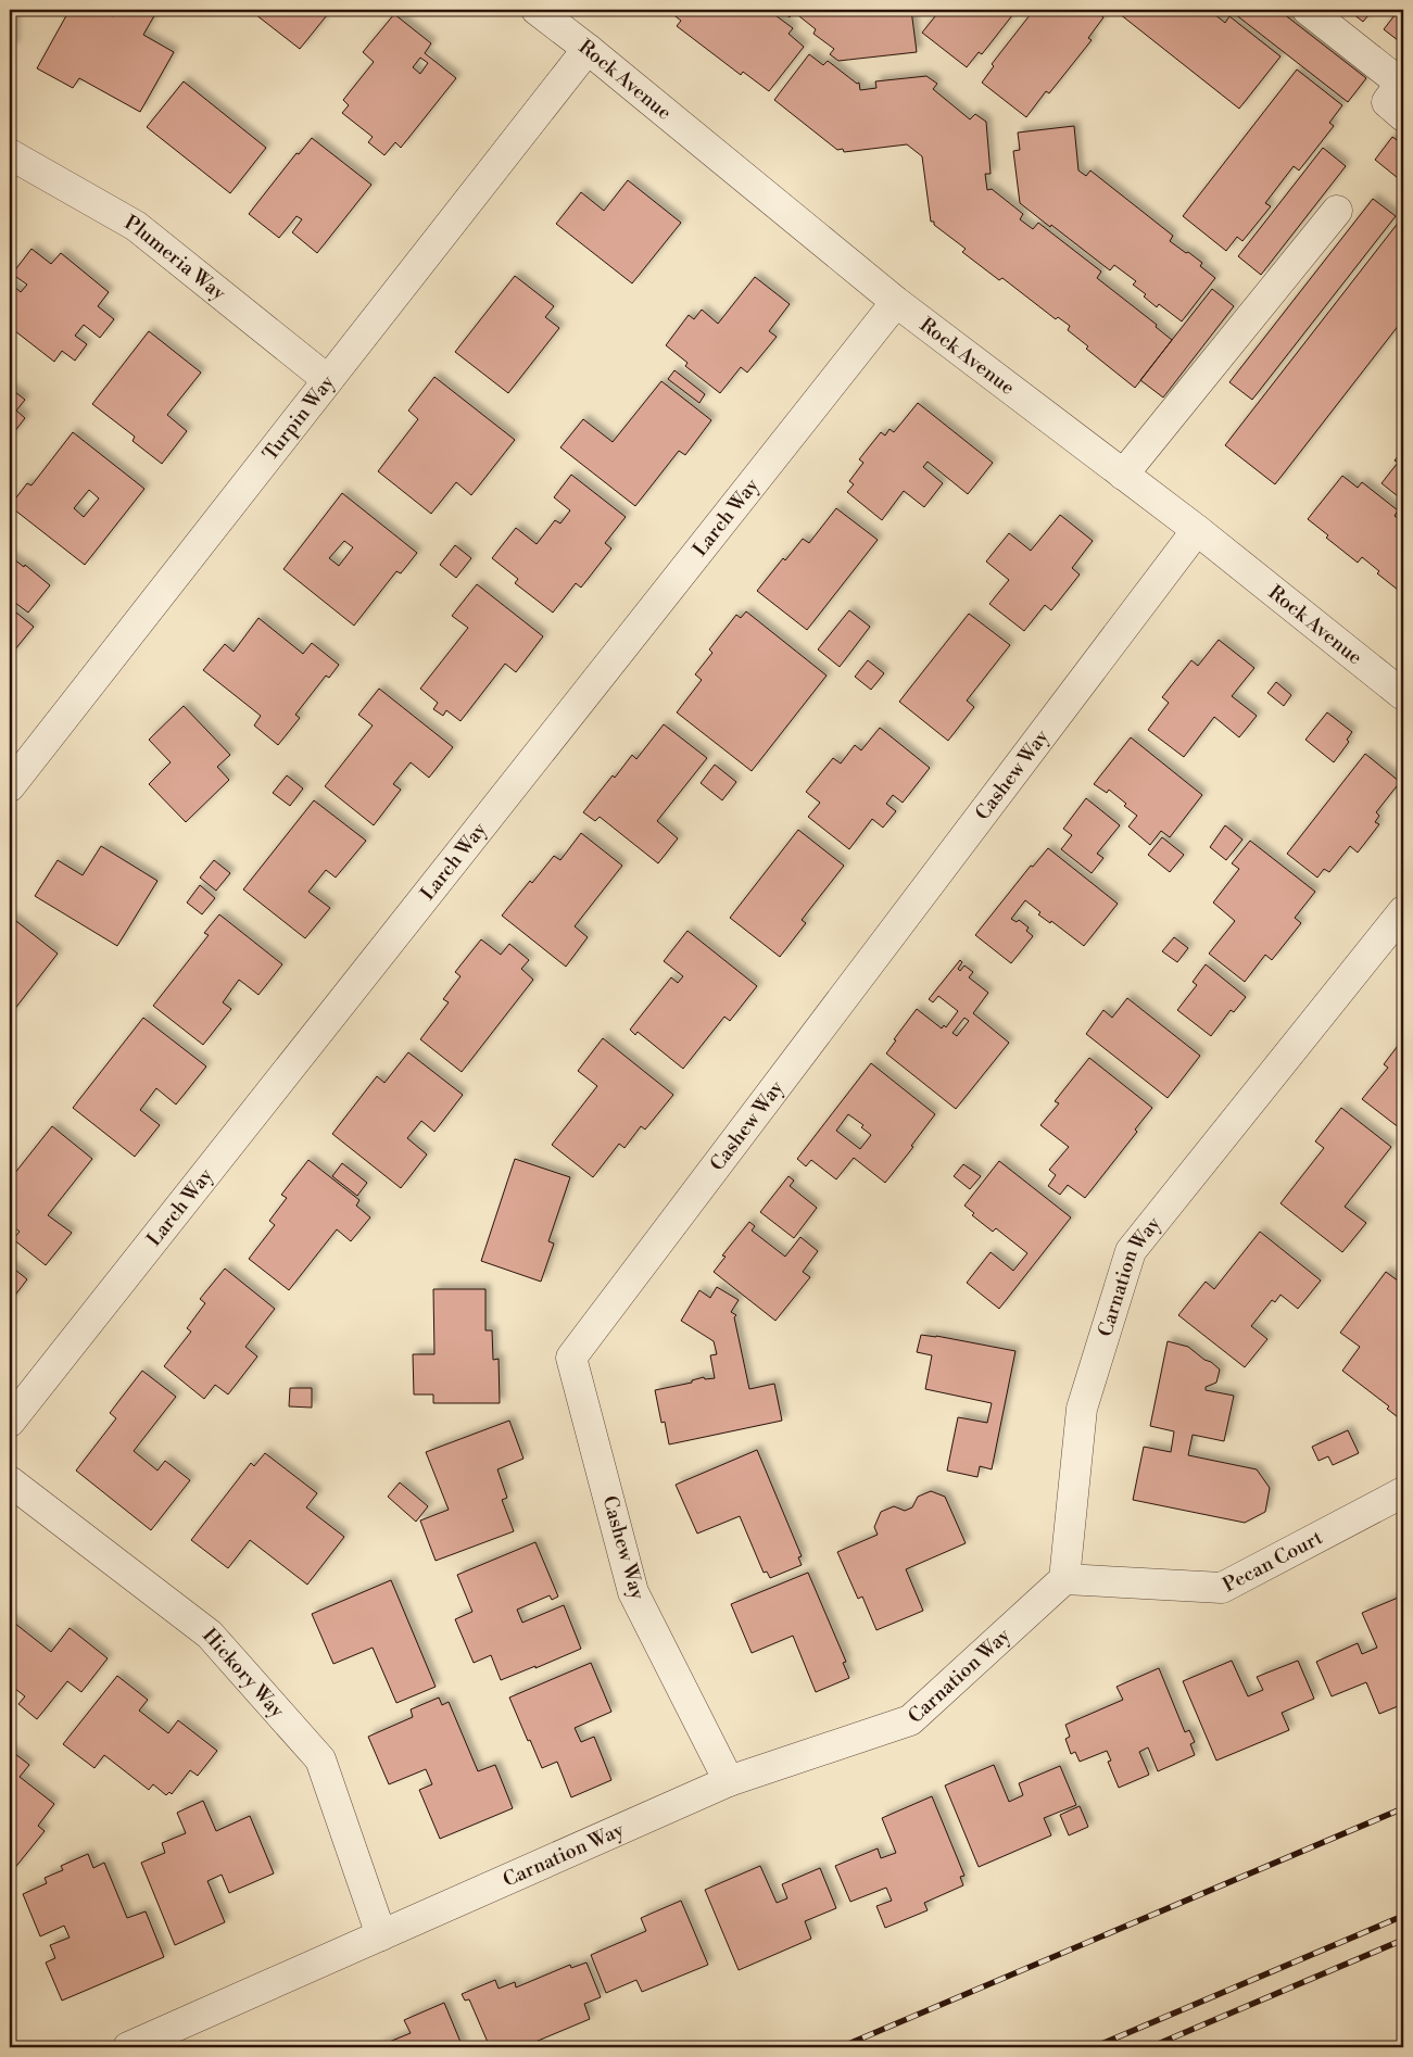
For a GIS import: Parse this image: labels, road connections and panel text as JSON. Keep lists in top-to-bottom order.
{
  "streets": {
    "street": [
      "Rock Avenue",
      "Plumeria Way",
      "Turpin Way",
      "Larch Way",
      "Cashew Way",
      "Carnation Way",
      "Pecan Court",
      "Hickory Way"
    ]
  },
  "crossings": [
    ["Rock Avenue", "Turpin Way"],
    ["Rock Avenue", "Larch Way"],
    ["Rock Avenue", "Cashew Way"],
    ["Plumeria Way", "Turpin Way"],
    ["Cashew Way", "Carnation Way"],
    ["Carnation Way", "Pecan Court"],
    ["Carnation Way", "Hickory Way"]
  ]
}
